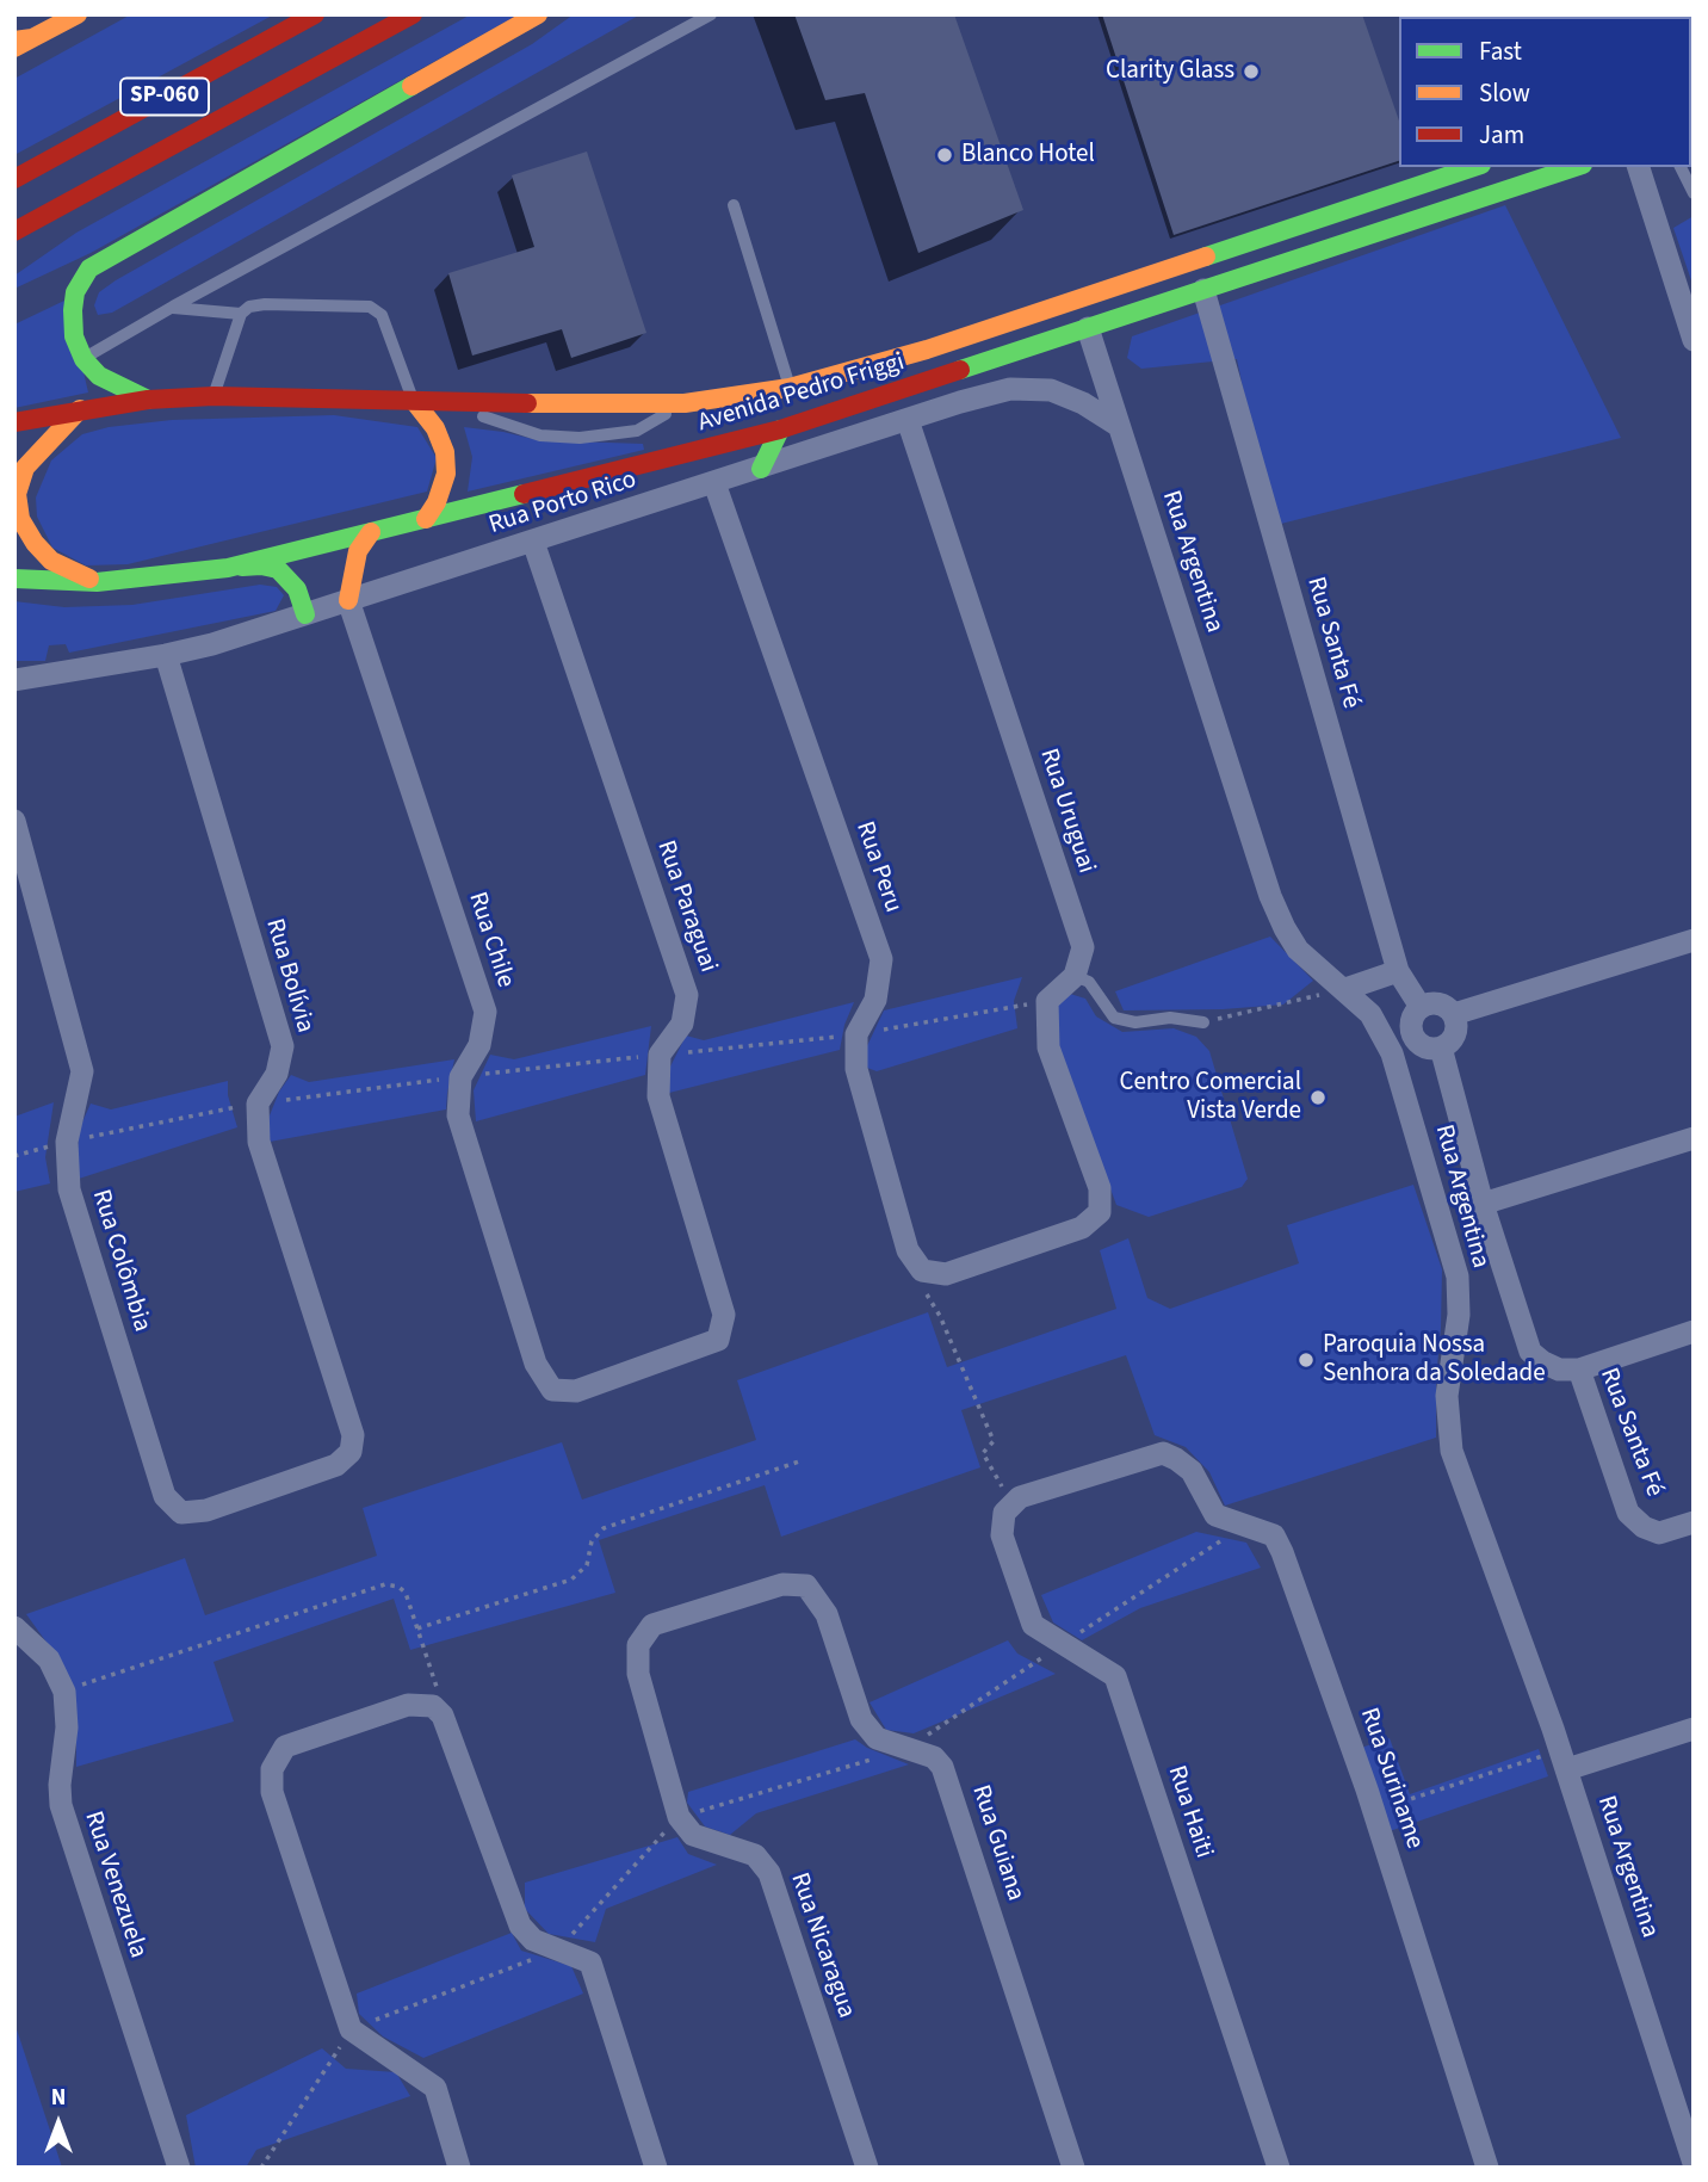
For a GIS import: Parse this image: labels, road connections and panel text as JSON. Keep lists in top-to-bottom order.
{
  "streets": {
    "main road": ["SP-060", "Avenida Pedro Friggi"],
    "street": [
      "Rua Porto Rico",
      "Rua Argentina",
      "Rua Santa Fé",
      "Rua Uruguai",
      "Rua Peru",
      "Rua Paraguai",
      "Rua Chile",
      "Rua Bolívia",
      "Rua Colômbia",
      "Rua Suriname",
      "Rua Haiti",
      "Rua Guiana",
      "Rua Venezuela",
      "Rua Nicaragua"
    ]
  },
  "crossings": [
    ["Avenida Pedro Friggi", "Rua Argentina"],
    ["Avenida Pedro Friggi", "Rua Santa Fé"],
    ["Rua Porto Rico", "Rua Argentina"],
    ["Rua Porto Rico", "Rua Uruguai"],
    ["Rua Porto Rico", "Rua Peru"],
    ["Rua Porto Rico", "Rua Paraguai"],
    ["Rua Porto Rico", "Rua Chile"],
    ["Rua Porto Rico", "Rua Bolívia"],
    ["Rua Paraguai", "Rua Chile"],
    ["Rua Bolívia", "Rua Colômbia"],
    ["Rua Suriname", "Rua Haiti"],
    ["Rua Guiana", "Rua Nicaragua"]
  ],
  "places": [
    "Clarity Glass",
    "Blanco Hotel",
    "Centro Comercial Vista Verde",
    "Paroquia Nossa Senhora da Soledade"
  ],
  "legend": ["Fast", "Slow", "Jam"],
  "north": "top"
}
